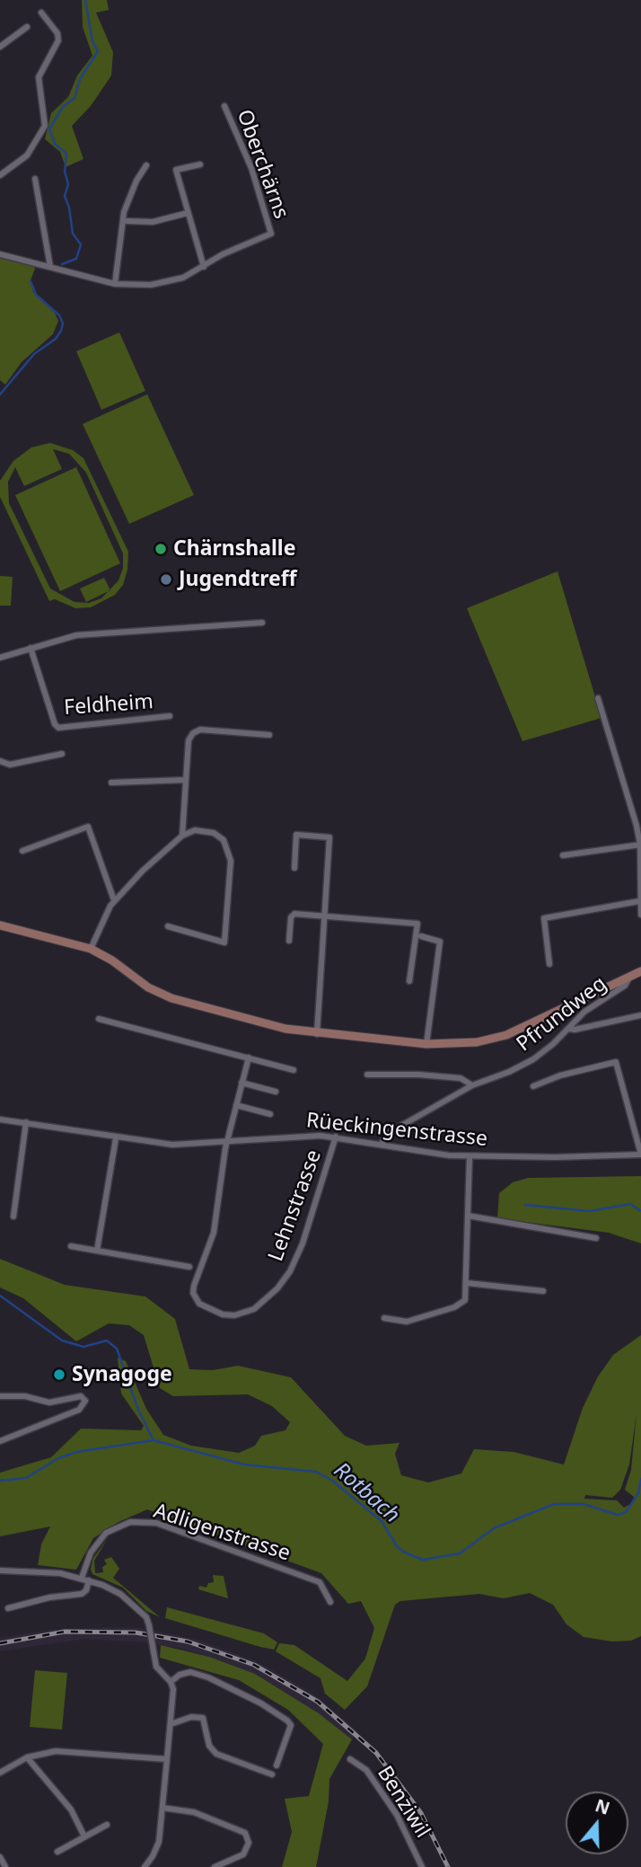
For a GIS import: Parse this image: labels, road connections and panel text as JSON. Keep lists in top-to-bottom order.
{
  "streets": {
    "street": [
      "Oberchärns",
      "Feldheim",
      "Pfrundweg",
      "Rüeckingenstrasse",
      "Lehnstrasse",
      "Adligenstrasse",
      "Benziwil"
    ]
  },
  "crossings": [
    ["Pfrundweg", "Rüeckingenstrasse"],
    ["Rüeckingenstrasse", "Lehnstrasse"]
  ],
  "water": ["Rotbach"],
  "places": ["Chärnshalle", "Jugendtreff", "Synagoge"],
  "north": "top"
}
